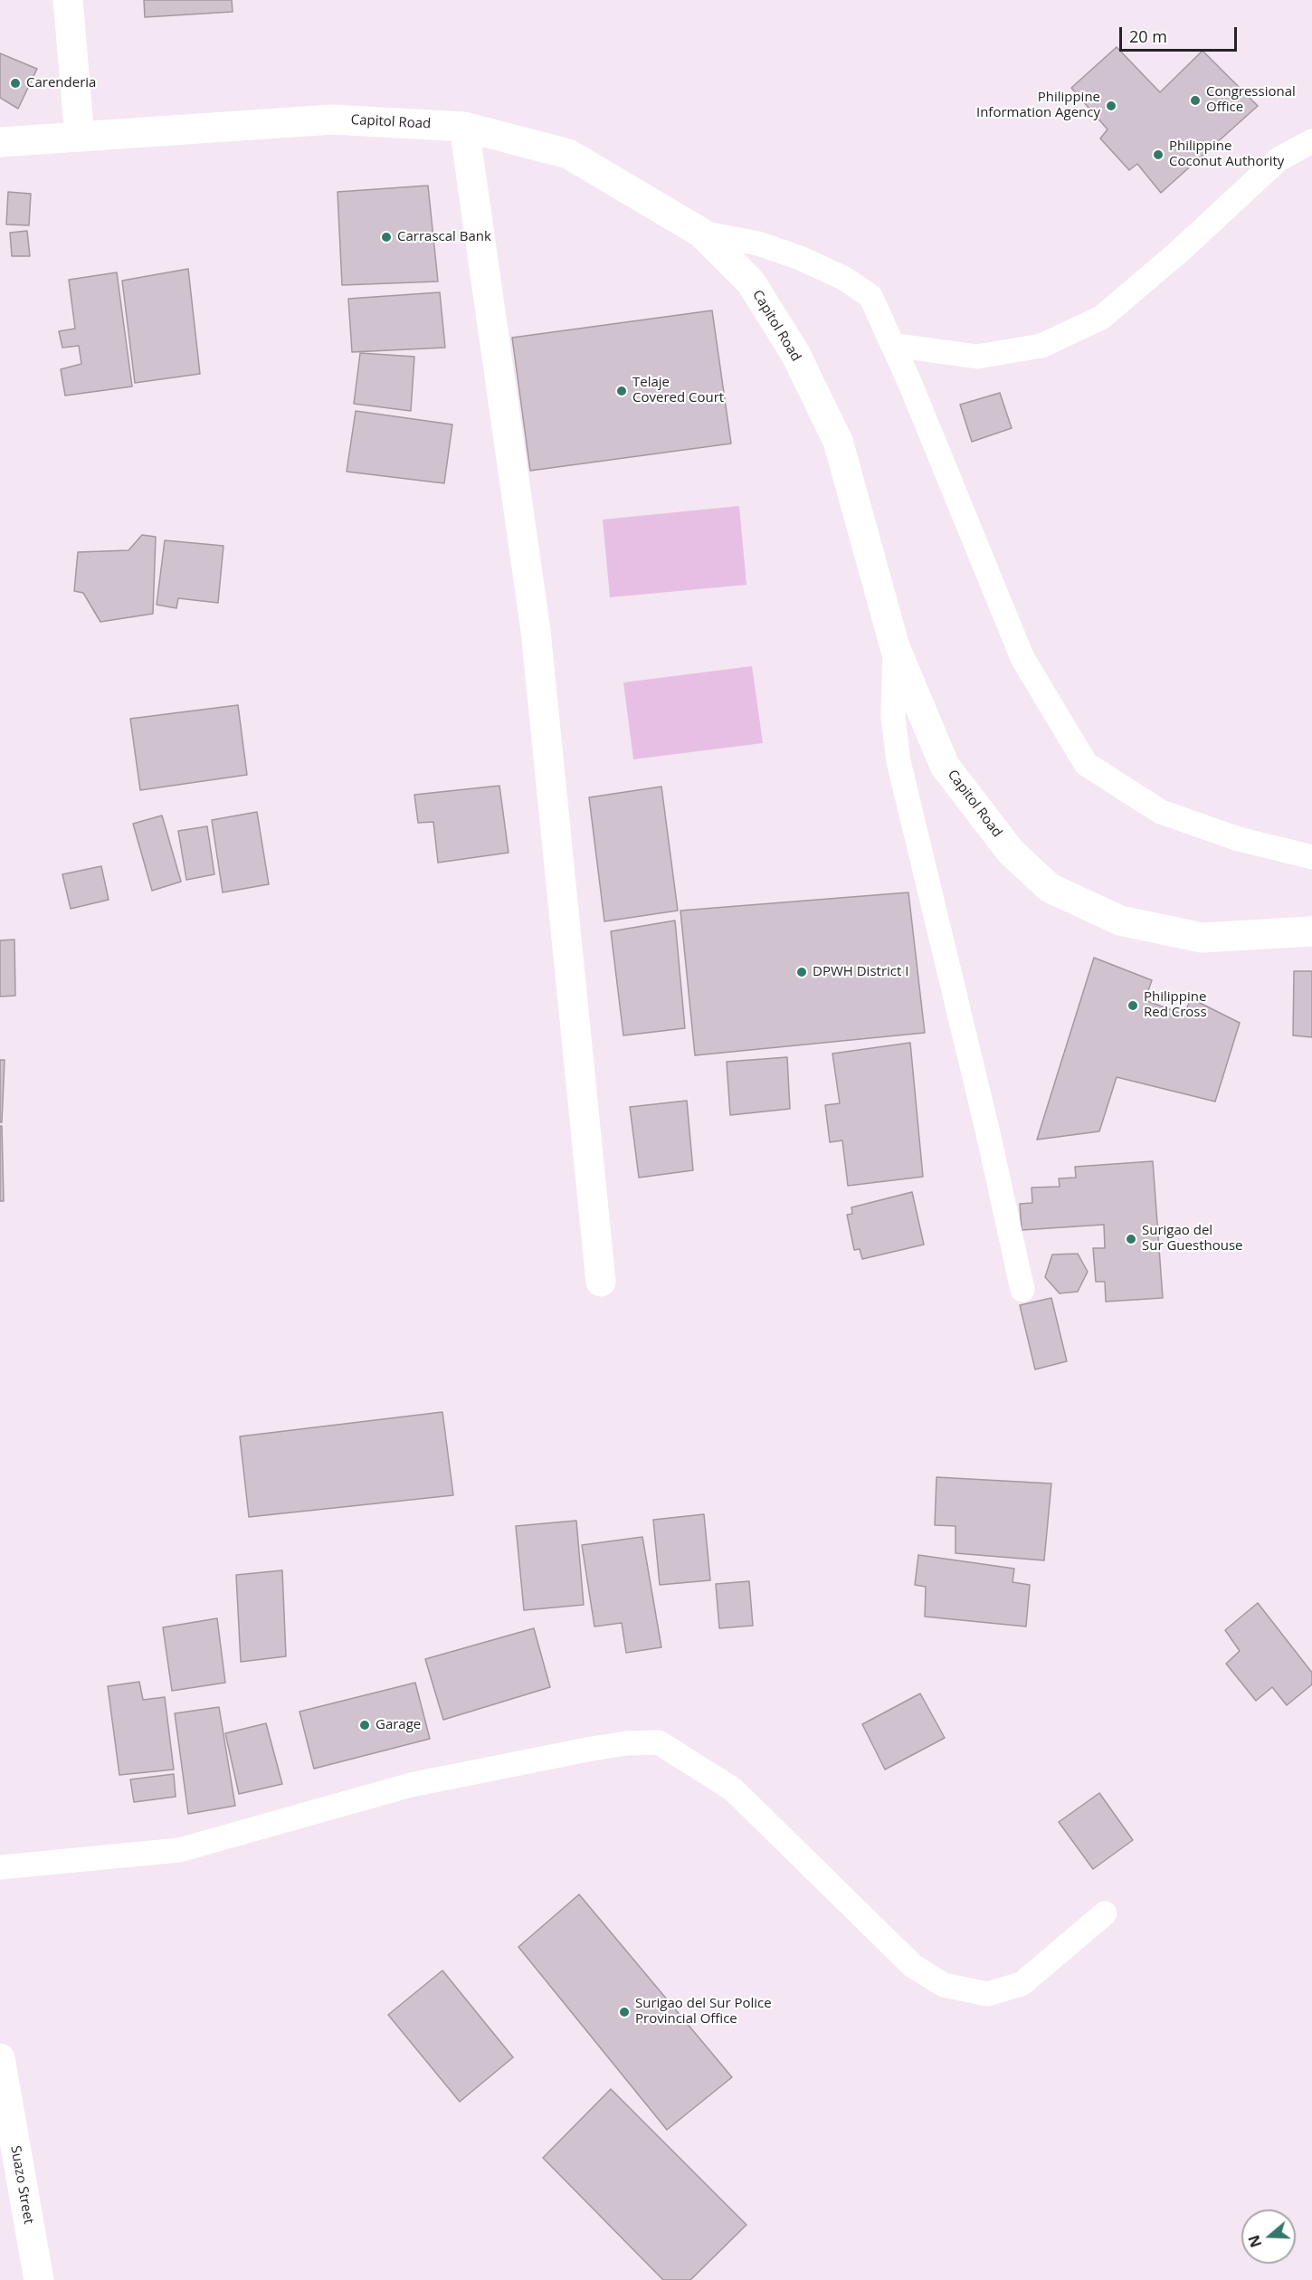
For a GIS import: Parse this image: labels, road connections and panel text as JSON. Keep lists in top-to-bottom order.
{
  "streets": {
    "street": ["Capitol Road", "Suazo Street"]
  },
  "places": [
    "Carenderia",
    "Congressional Office",
    "Philippine Information Agency",
    "Philippine Coconut Authority",
    "Carrascal Bank",
    "Telaje Covered Court",
    "DPWH District I",
    "Philippine Red Cross",
    "Surigao del Sur Guesthouse",
    "Garage",
    "Surigao del Sur Police Provincial Office"
  ],
  "scale_bar": "20 m",
  "north": "left"
}
